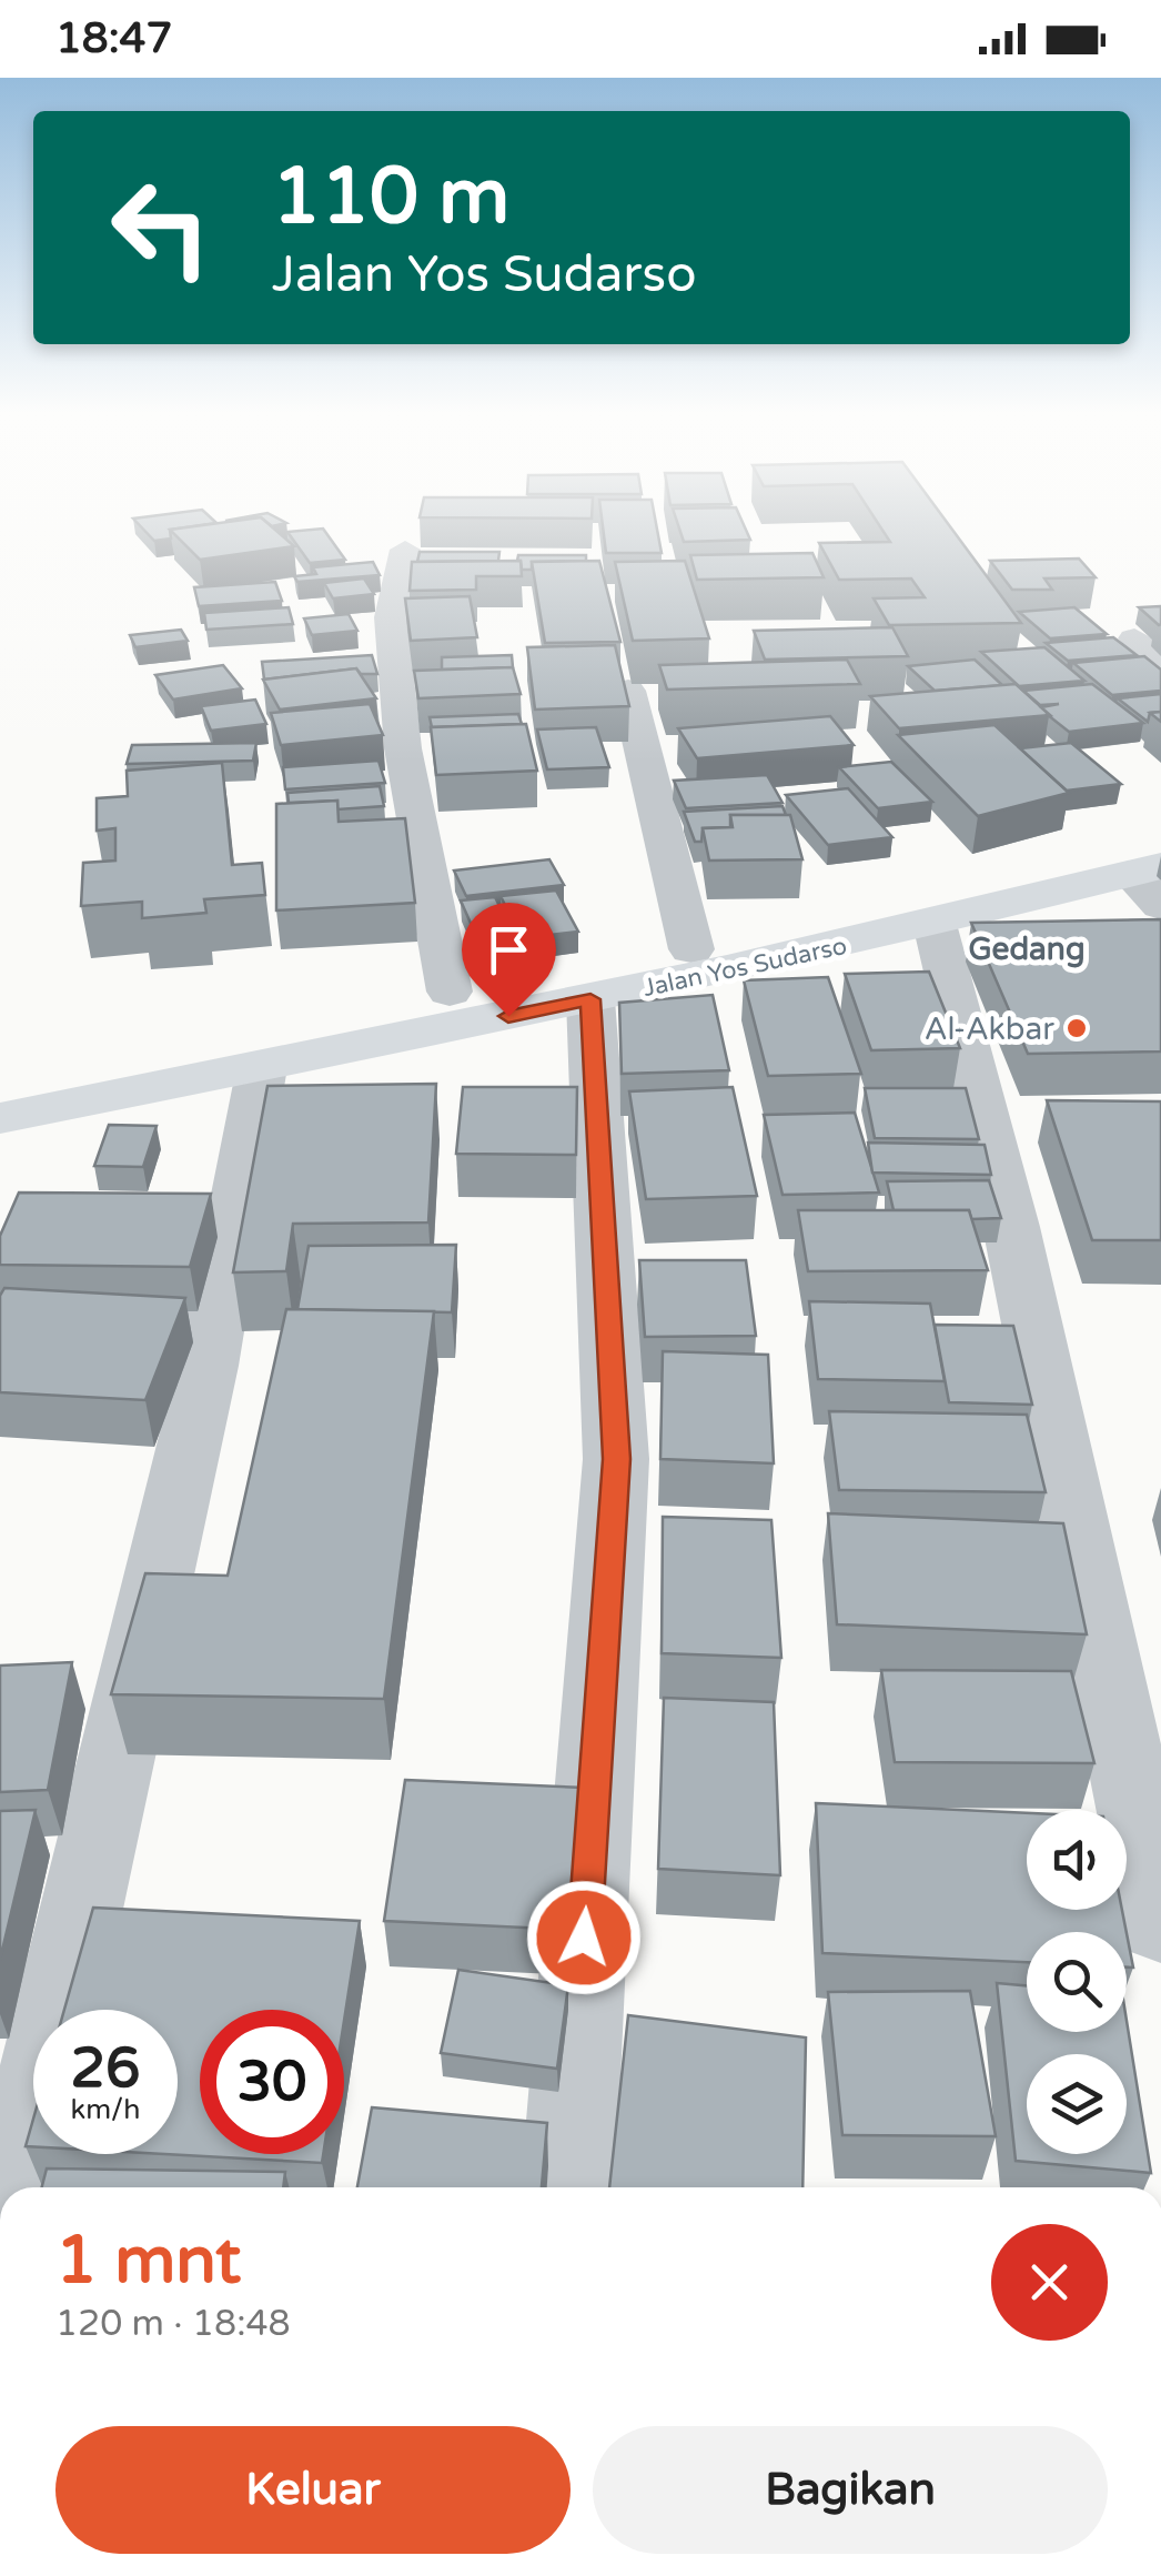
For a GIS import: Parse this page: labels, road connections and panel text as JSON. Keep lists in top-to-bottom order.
{
  "streets": {
    "main road": ["Jalan Yos Sudarso"]
  },
  "districts": ["Gedang"],
  "places": ["Al-Akbar"],
  "page": {
    "status": "18:47",
    "turn": ["110 m", "Jalan Yos Sudarso"],
    "speed": "26 km/h",
    "limit": "30",
    "heading": ["1 mnt", "120 m · 18:48"],
    "buttons": ["Keluar", "Bagikan"]
  }
}
